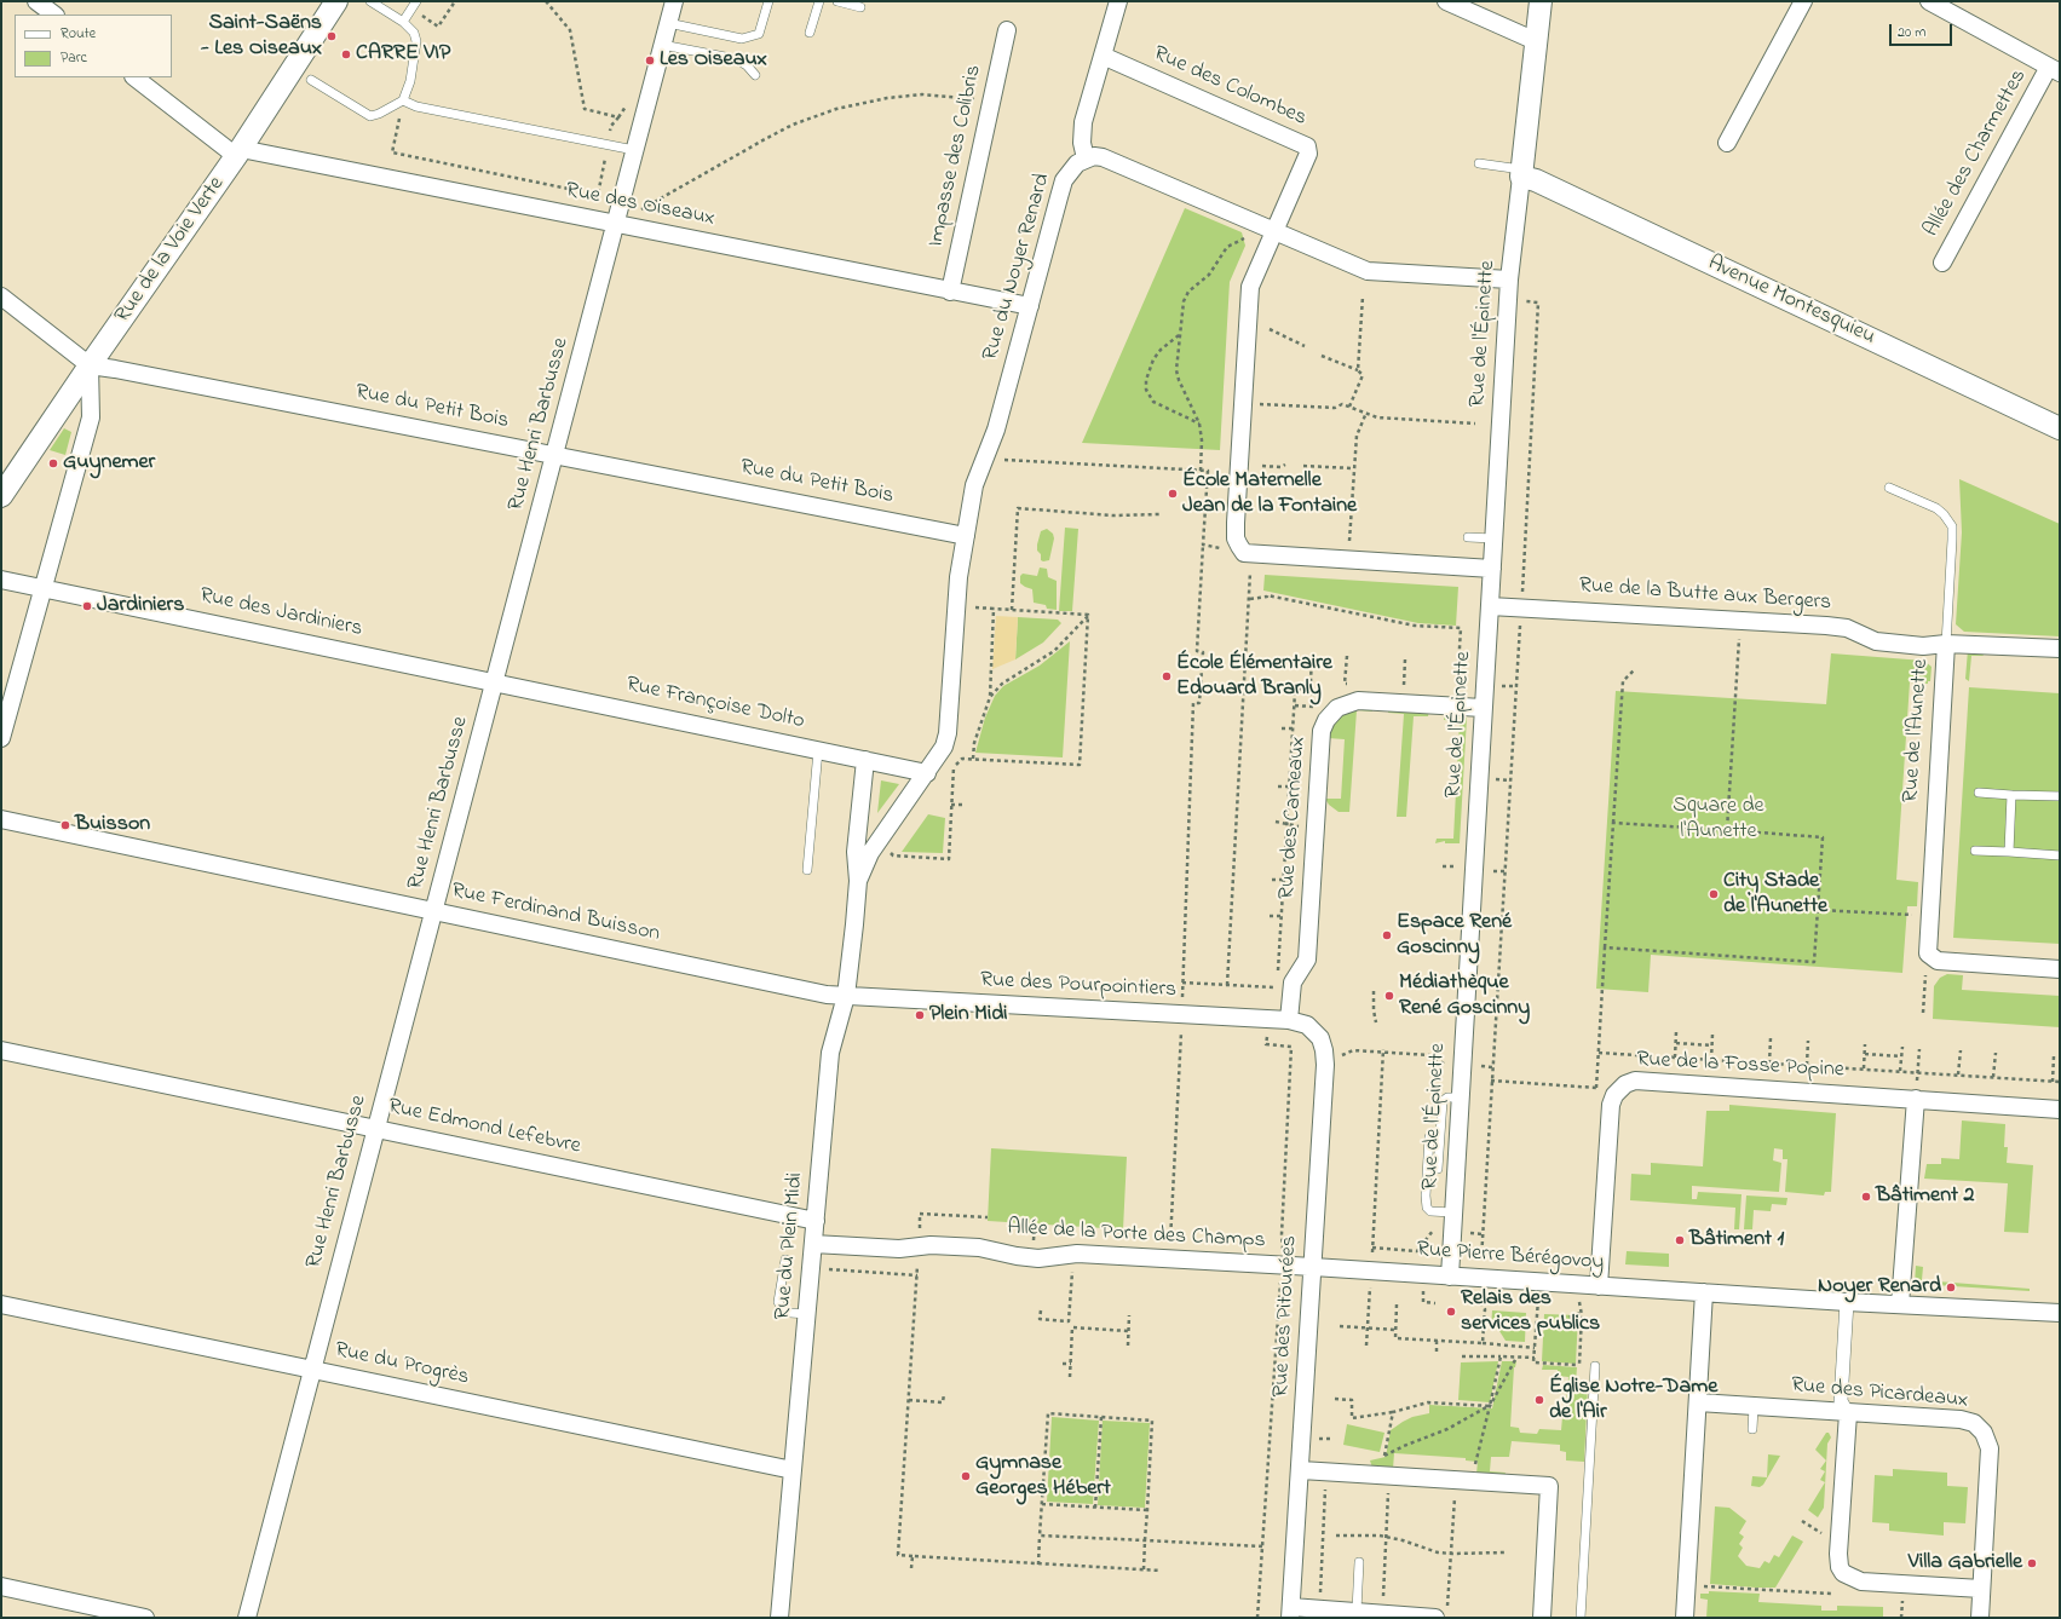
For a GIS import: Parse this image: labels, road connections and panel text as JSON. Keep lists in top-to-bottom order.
{
  "streets": {
    "street": [
      "Rue des Colombes",
      "Allée des Charmettes",
      "Impasse des Colibris",
      "Rue des Oiseaux",
      "Rue de la Voie Verte",
      "Rue du Noyer Renard",
      "Avenue Montesquieu",
      "Rue de l'Épinette",
      "Rue du Petit Bois",
      "Rue Henri Barbusse",
      "Rue de la Butte aux Bergers",
      "Rue des Jardiniers",
      "Rue Françoise Dolto",
      "Rue de l'Aunette",
      "Rue des Carneaux",
      "Rue Ferdinand Buisson",
      "Rue des Pourpointiers",
      "Rue de la Fosse Popine",
      "Rue Edmond Lefebvre",
      "Allée de la Porte des Champs",
      "Rue du Plein Midi",
      "Rue Pierre Bérégovoy",
      "Rue des Pitourées",
      "Rue du Progrès",
      "Rue des Picardeaux"
    ]
  },
  "crossings": [
    ["Impasse des Colibris", "Rue des Oiseaux"],
    ["Rue des Oiseaux", "Rue de la Voie Verte"],
    ["Rue des Oiseaux", "Rue du Noyer Renard"],
    ["Rue des Oiseaux", "Rue Henri Barbusse"],
    ["Rue de la Voie Verte", "Rue du Petit Bois"],
    ["Rue du Noyer Renard", "Rue du Petit Bois"],
    ["Rue du Noyer Renard", "Rue Françoise Dolto"],
    ["Rue du Noyer Renard", "Rue du Plein Midi"],
    ["Avenue Montesquieu", "Rue de l'Épinette"],
    ["Rue de l'Épinette", "Rue de la Butte aux Bergers"],
    ["Rue de l'Épinette", "Rue des Carneaux"],
    ["Rue de l'Épinette", "Rue Pierre Bérégovoy"],
    ["Rue du Petit Bois", "Rue Henri Barbusse"],
    ["Rue Henri Barbusse", "Rue des Jardiniers"],
    ["Rue Henri Barbusse", "Rue Françoise Dolto"],
    ["Rue Henri Barbusse", "Rue Ferdinand Buisson"],
    ["Rue Henri Barbusse", "Rue Edmond Lefebvre"],
    ["Rue Henri Barbusse", "Rue du Progrès"],
    ["Rue de la Butte aux Bergers", "Rue de l'Aunette"],
    ["Rue des Jardiniers", "Rue Françoise Dolto"],
    ["Rue Françoise Dolto", "Rue du Plein Midi"],
    ["Rue des Carneaux", "Rue des Pourpointiers"],
    ["Rue Ferdinand Buisson", "Rue des Pourpointiers"],
    ["Rue Ferdinand Buisson", "Rue du Plein Midi"],
    ["Rue des Pourpointiers", "Rue du Plein Midi"],
    ["Rue des Pourpointiers", "Rue des Pitourées"],
    ["Rue de la Fosse Popine", "Rue Pierre Bérégovoy"],
    ["Rue Edmond Lefebvre", "Rue du Plein Midi"],
    ["Allée de la Porte des Champs", "Rue du Plein Midi"],
    ["Allée de la Porte des Champs", "Rue Pierre Bérégovoy"],
    ["Allée de la Porte des Champs", "Rue des Pitourées"],
    ["Rue du Plein Midi", "Rue du Progrès"],
    ["Rue Pierre Bérégovoy", "Rue des Pitourées"]
  ],
  "parks": ["Square de l'Aunette"],
  "places": [
    "Saint-Saëns - Les Oiseaux",
    "CARRE VIP",
    "Les Oiseaux",
    "Guynemer",
    "École Maternelle Jean de la Fontaine",
    "Jardiniers",
    "École Élémentaire Edouard Branly",
    "Buisson",
    "City Stade de l'Aunette",
    "Espace René Goscinny",
    "Médiathèque René Goscinny",
    "Plein Midi",
    "Bâtiment 2",
    "Bâtiment 1",
    "Noyer Renard",
    "Relais des services publics",
    "Église Notre-Dame de l'Air",
    "Gymnase Georges Hébert",
    "Villa Gabrielle"
  ],
  "legend": ["Route", "Parc"],
  "scale_bar": "20 m"
}
